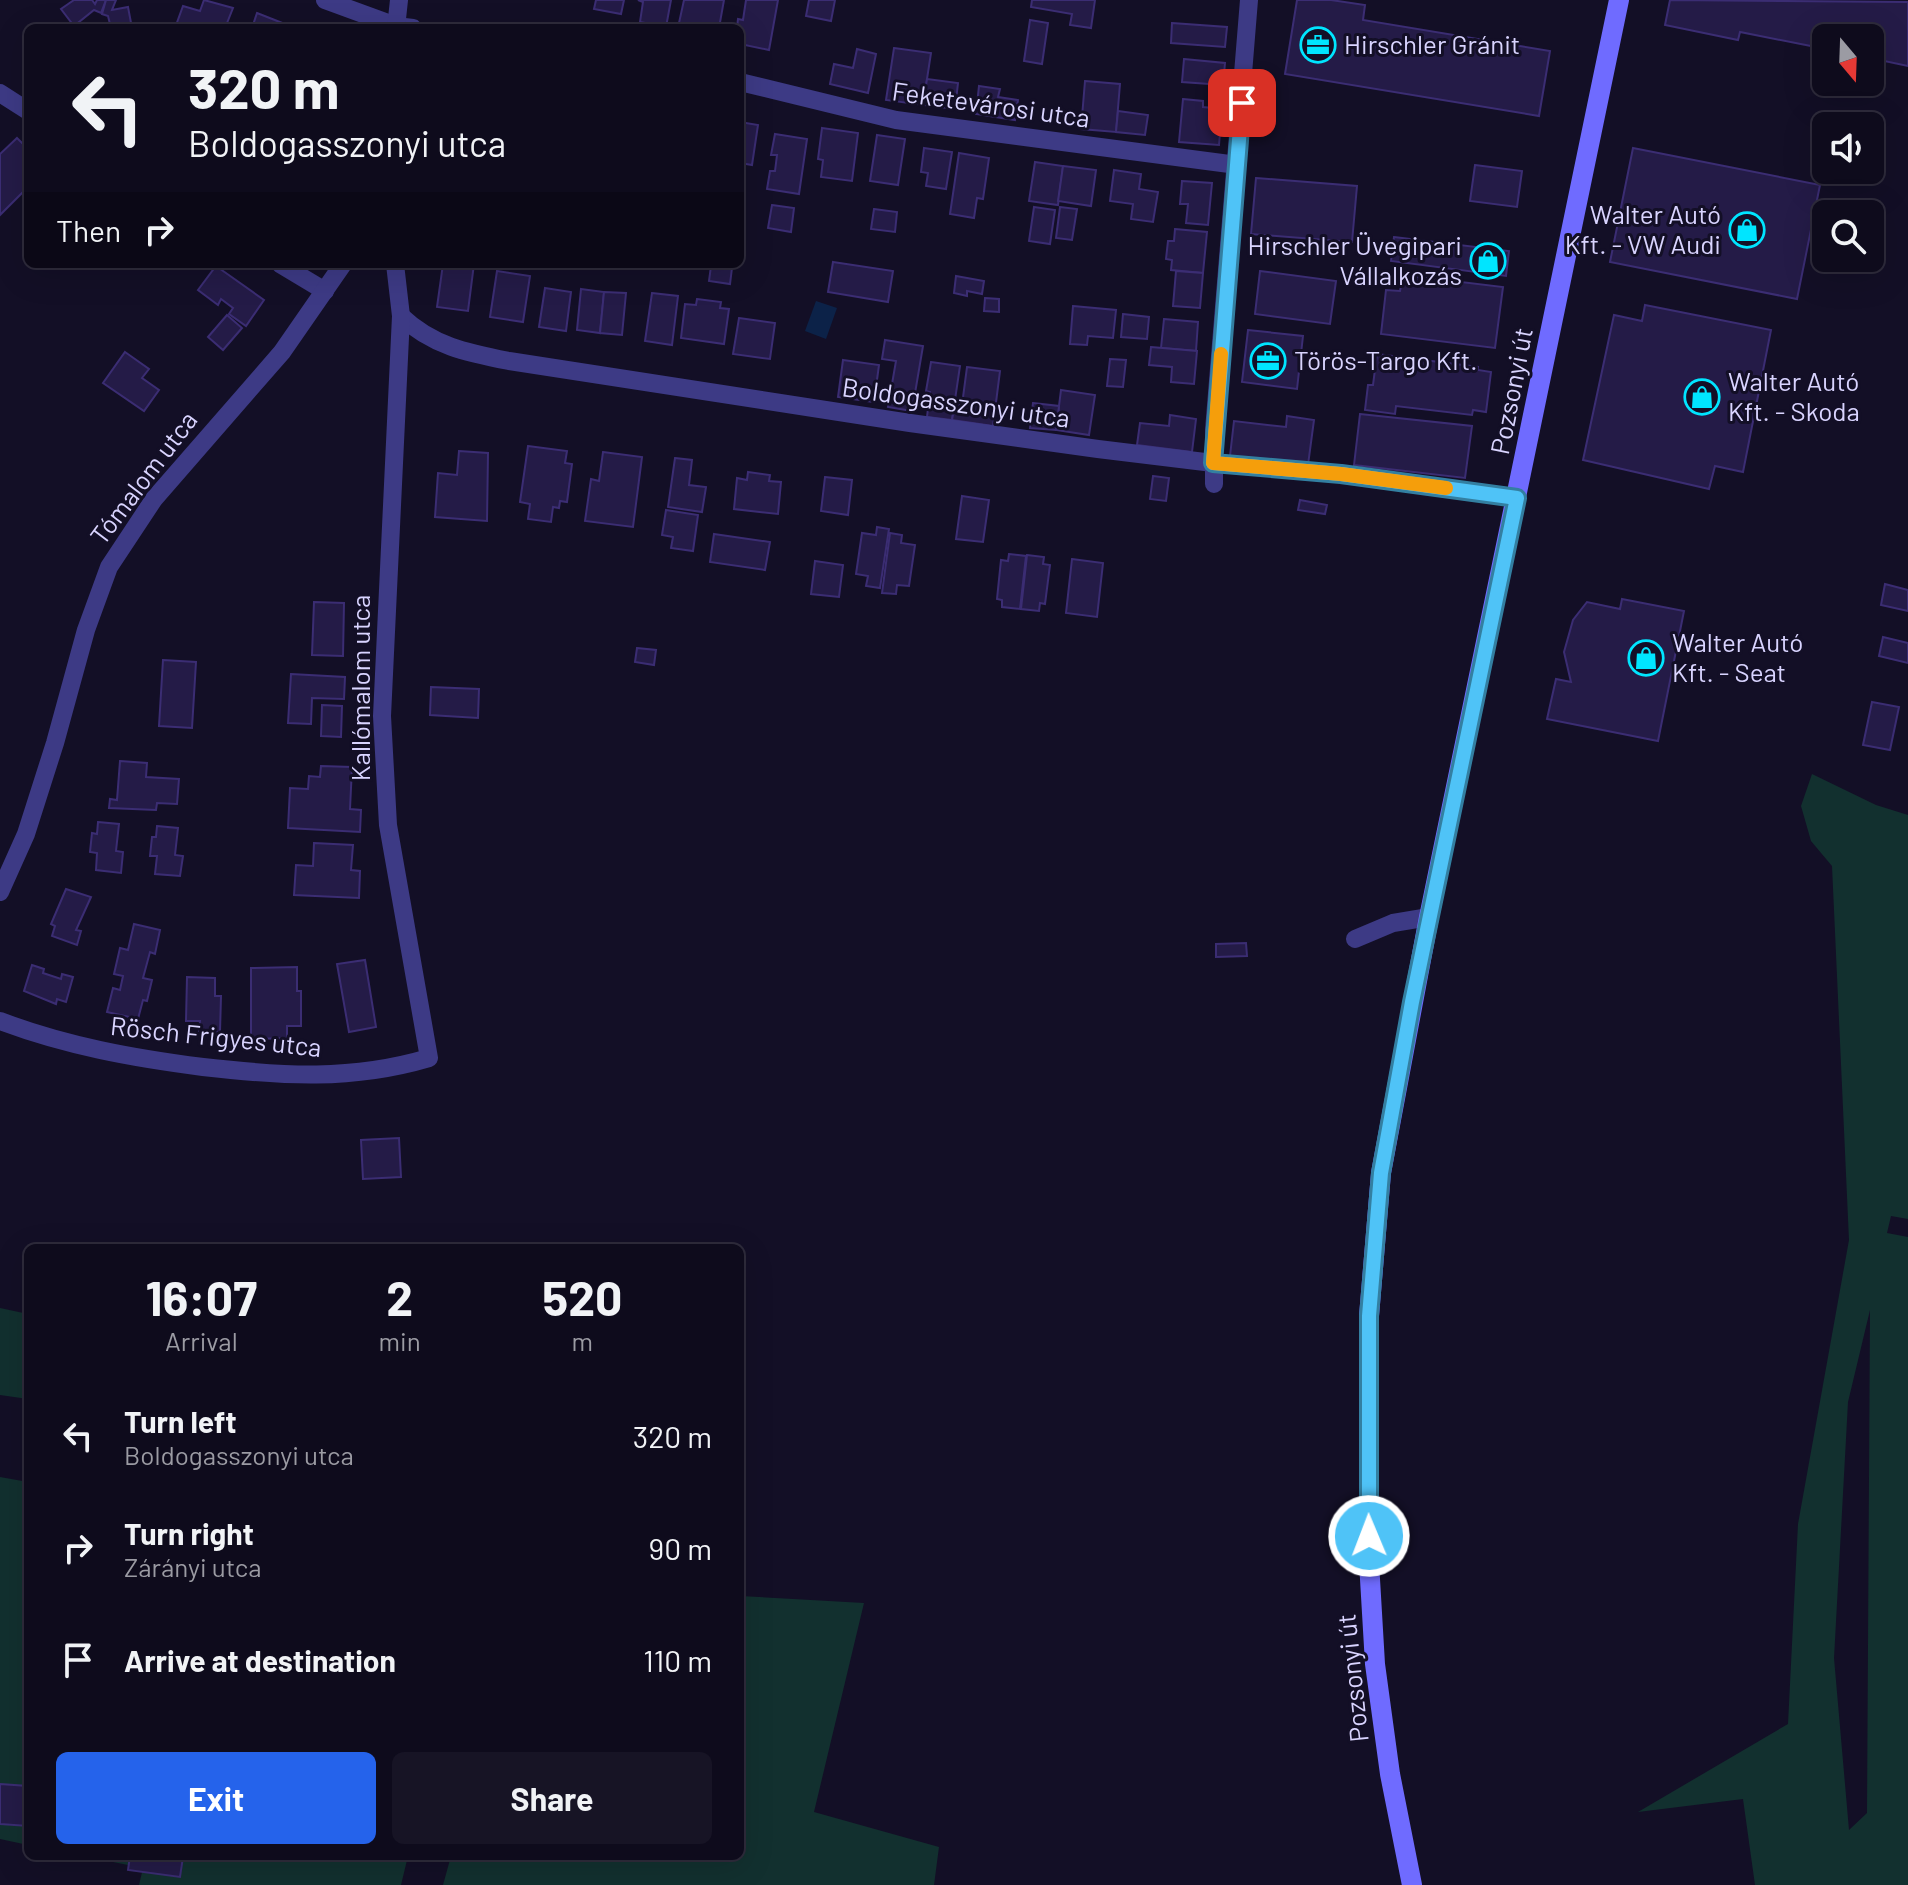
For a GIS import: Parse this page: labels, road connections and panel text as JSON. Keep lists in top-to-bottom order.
{
  "streets": {
    "main road": ["Pozsonyi út"],
    "street": [
      "Feketevárosi utca",
      "Boldogasszonyi utca",
      "Tómalom utca",
      "Kallómalom utca",
      "Rösch Frigyes utca"
    ]
  },
  "crossings": [
    ["Pozsonyi út", "Boldogasszonyi utca"],
    ["Boldogasszonyi utca", "Kallómalom utca"],
    ["Kallómalom utca", "Rösch Frigyes utca"]
  ],
  "places": {
    "office": ["Hirschler Gránit", "Törös-Targo Kft."],
    "shop": [
      "Walter Autó Kft. - VW Audi",
      "Hirschler Üvegipari Vállalkozás",
      "Walter Autó Kft. - Skoda",
      "Walter Autó Kft. - Seat"
    ]
  },
  "north": "bottom",
  "page": {
    "turn": ["320 m", "Boldogasszonyi utca"],
    "then": "Then",
    "eta": [
      "16:07",
      "Arrival",
      "2",
      "min",
      "520",
      "m"
    ],
    "list": [
      {
        "name": "Turn left",
        "note": "Boldogasszonyi utca",
        "value": "320 m"
      },
      {
        "name": "Turn right",
        "note": "Zárányi utca",
        "value": "90 m"
      },
      {
        "name": "Arrive at destination",
        "value": "110 m"
      }
    ],
    "buttons": ["Exit", "Share"]
  }
}
